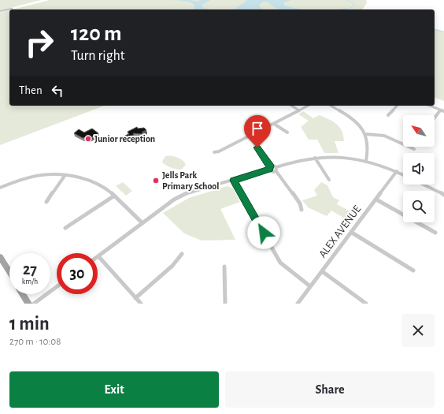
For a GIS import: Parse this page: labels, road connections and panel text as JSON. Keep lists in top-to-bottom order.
{
  "streets": {
    "street": ["ALEX AVENUE"]
  },
  "places": ["Junior reception", "Jells Park Primary School"],
  "north": "top left",
  "page": {
    "turn": ["120 m", "Turn right"],
    "then": "Then",
    "speed": "27 km/h",
    "limit": "30",
    "heading": ["1 min", "270 m · 10:08"],
    "buttons": ["Exit", "Share"]
  }
}
